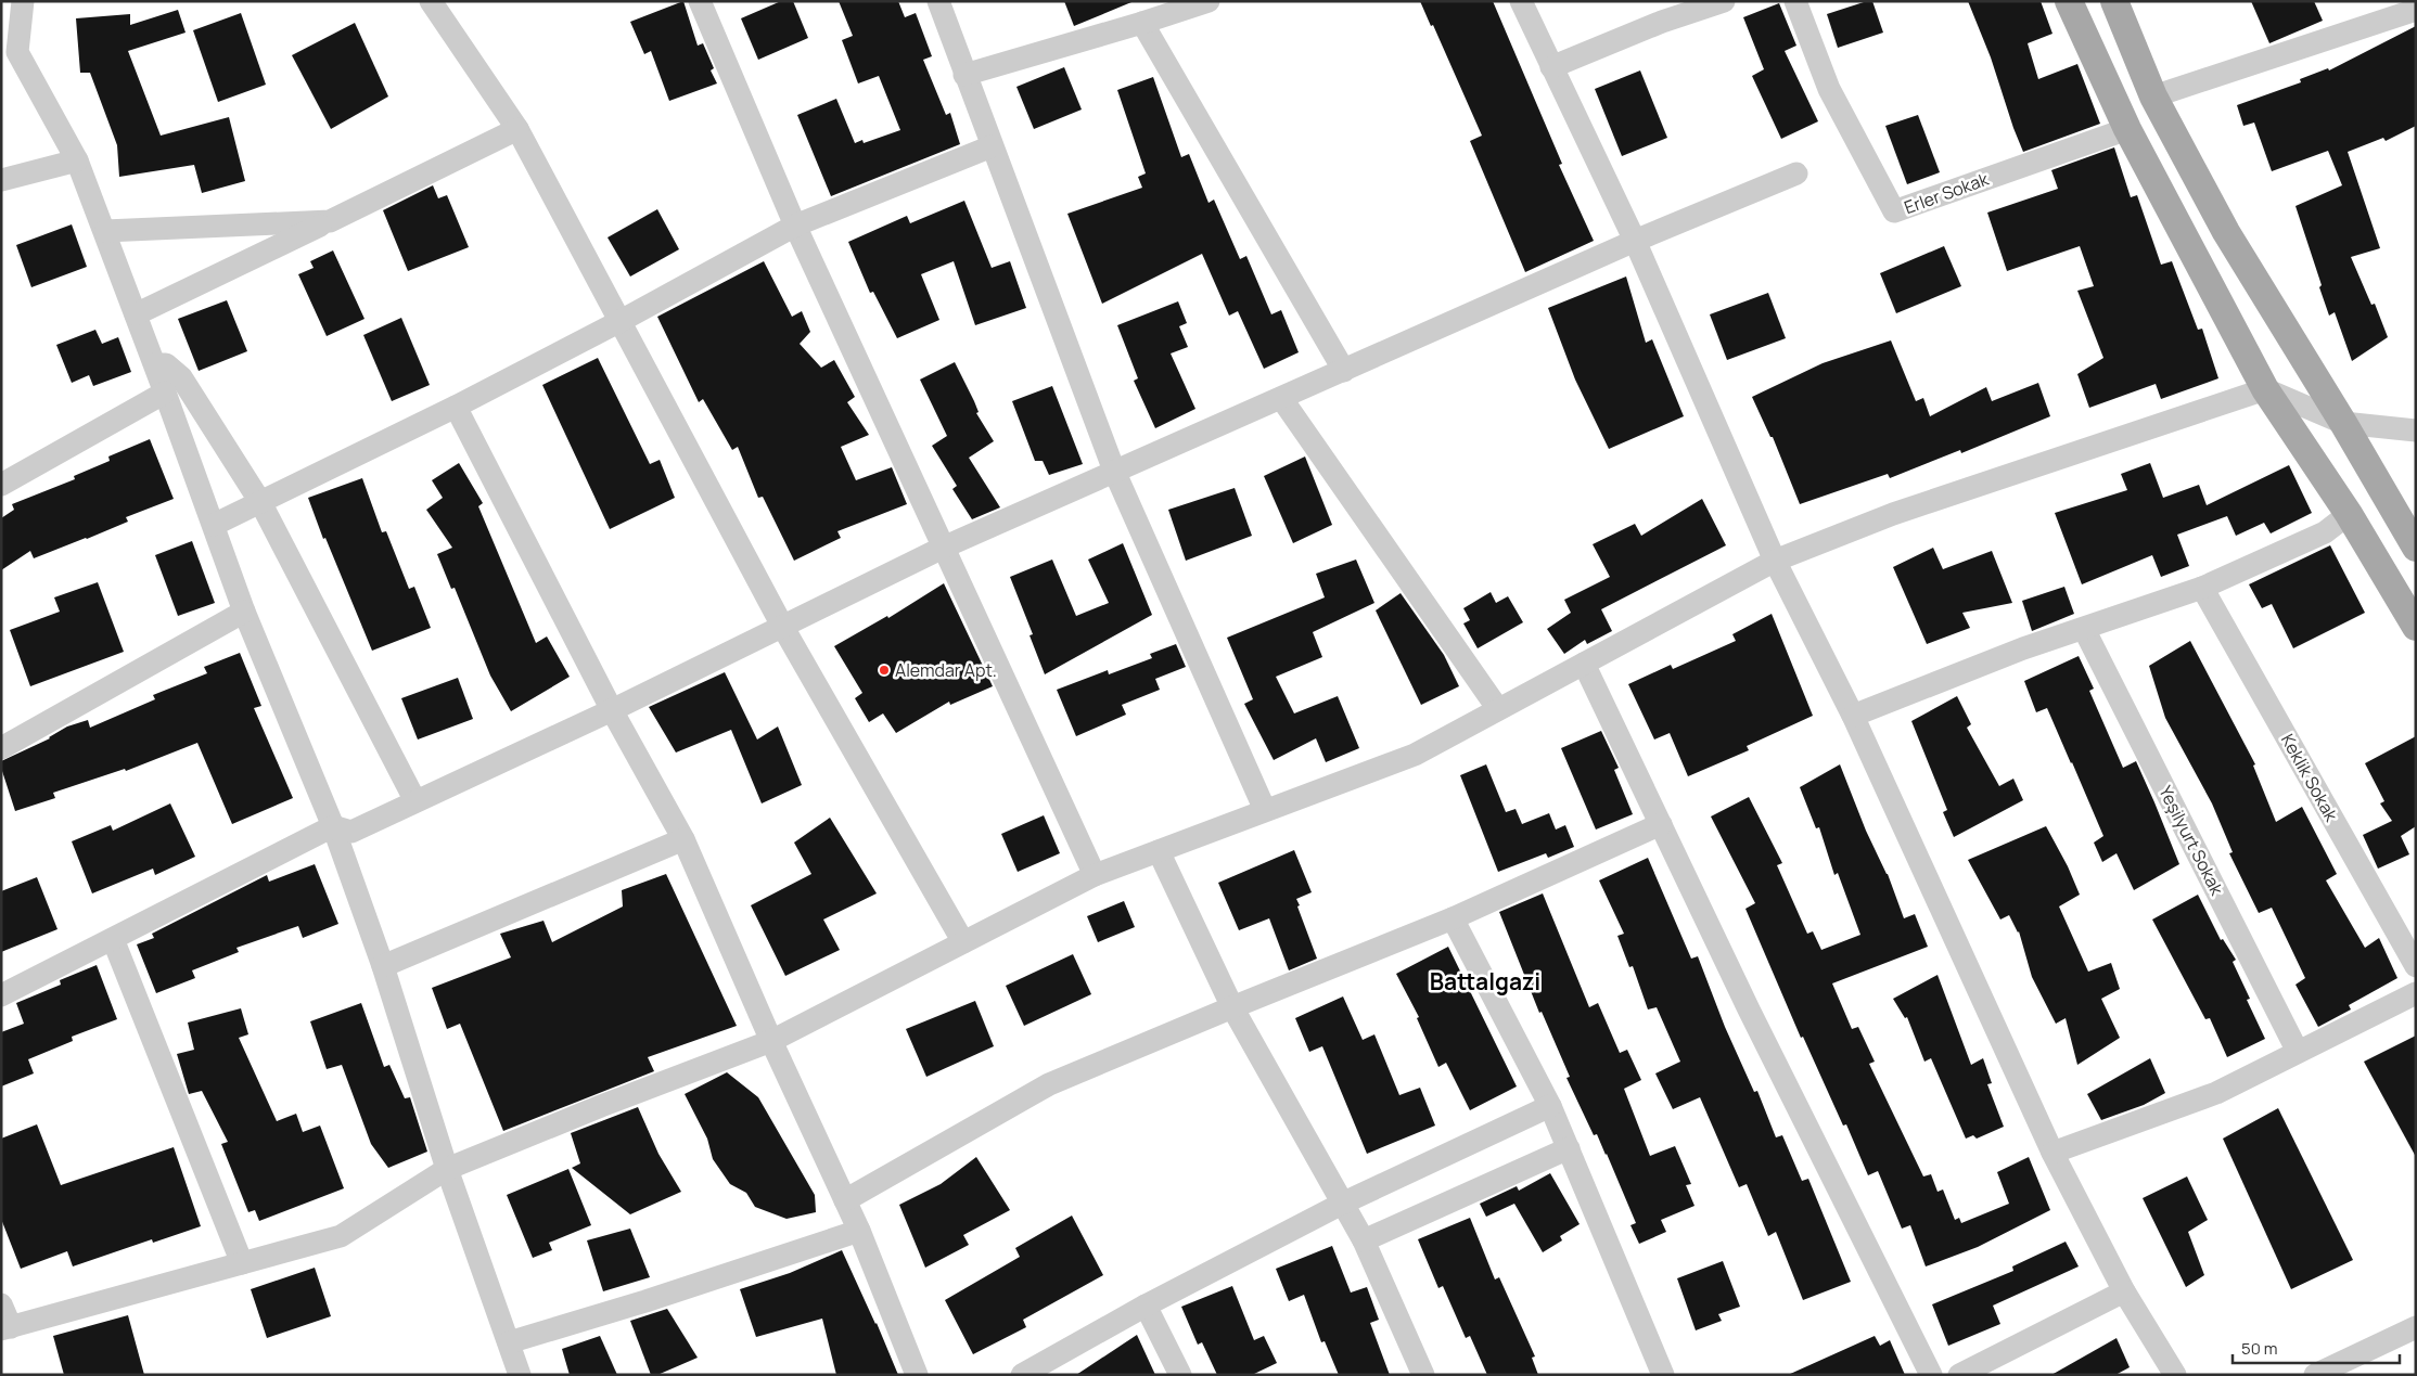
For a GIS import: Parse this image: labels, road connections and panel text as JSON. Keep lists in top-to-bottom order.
{
  "streets": {
    "street": ["Erler Sokak", "Keklik Sokak", "Yeşilyurt Sokak"]
  },
  "districts": ["Battalgazi"],
  "places": ["Alemdar Apt."],
  "scale_bar": "50 m"
}
